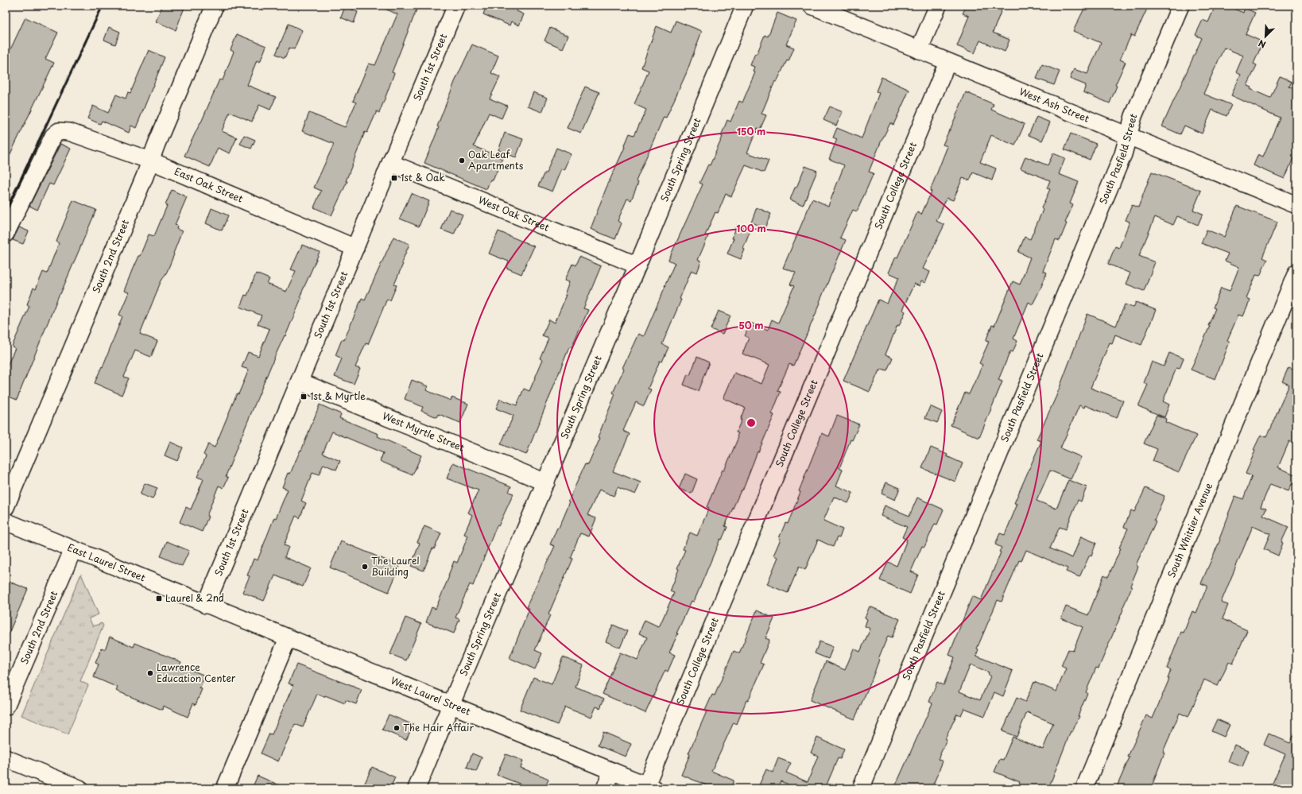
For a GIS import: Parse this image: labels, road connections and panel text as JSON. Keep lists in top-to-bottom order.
{
  "streets": {
    "street": [
      "South 1st Street",
      "West Ash Street",
      "South Pasfield Street",
      "South Spring Street",
      "East Oak Street",
      "South College Street",
      "West Oak Street",
      "South 2nd Street",
      "West Myrtle Street",
      "South Whittier Avenue",
      "East Laurel Street",
      "West Laurel Street"
    ]
  },
  "crossings": [
    ["South 1st Street", "East Oak Street"],
    ["South 1st Street", "West Oak Street"],
    ["South 1st Street", "West Myrtle Street"],
    ["South 1st Street", "East Laurel Street"],
    ["South 1st Street", "West Laurel Street"],
    ["West Ash Street", "South Pasfield Street"],
    ["West Ash Street", "South College Street"],
    ["South Spring Street", "West Oak Street"],
    ["South Spring Street", "West Myrtle Street"],
    ["South Spring Street", "West Laurel Street"],
    ["East Oak Street", "South 2nd Street"],
    ["South College Street", "West Laurel Street"],
    ["South 2nd Street", "East Laurel Street"],
    ["East Laurel Street", "West Laurel Street"]
  ],
  "places": {
    "other": [
      "Oak Leaf Apartments",
      "The Laurel Building",
      "Lawrence Education Center",
      "The Hair Affair"
    ],
    "transit": ["1st & Oak", "1st & Myrtle", "Laurel & 2nd"]
  },
  "north": "bottom left",
  "rings": ["150 m", "100 m", "50 m"]
}
